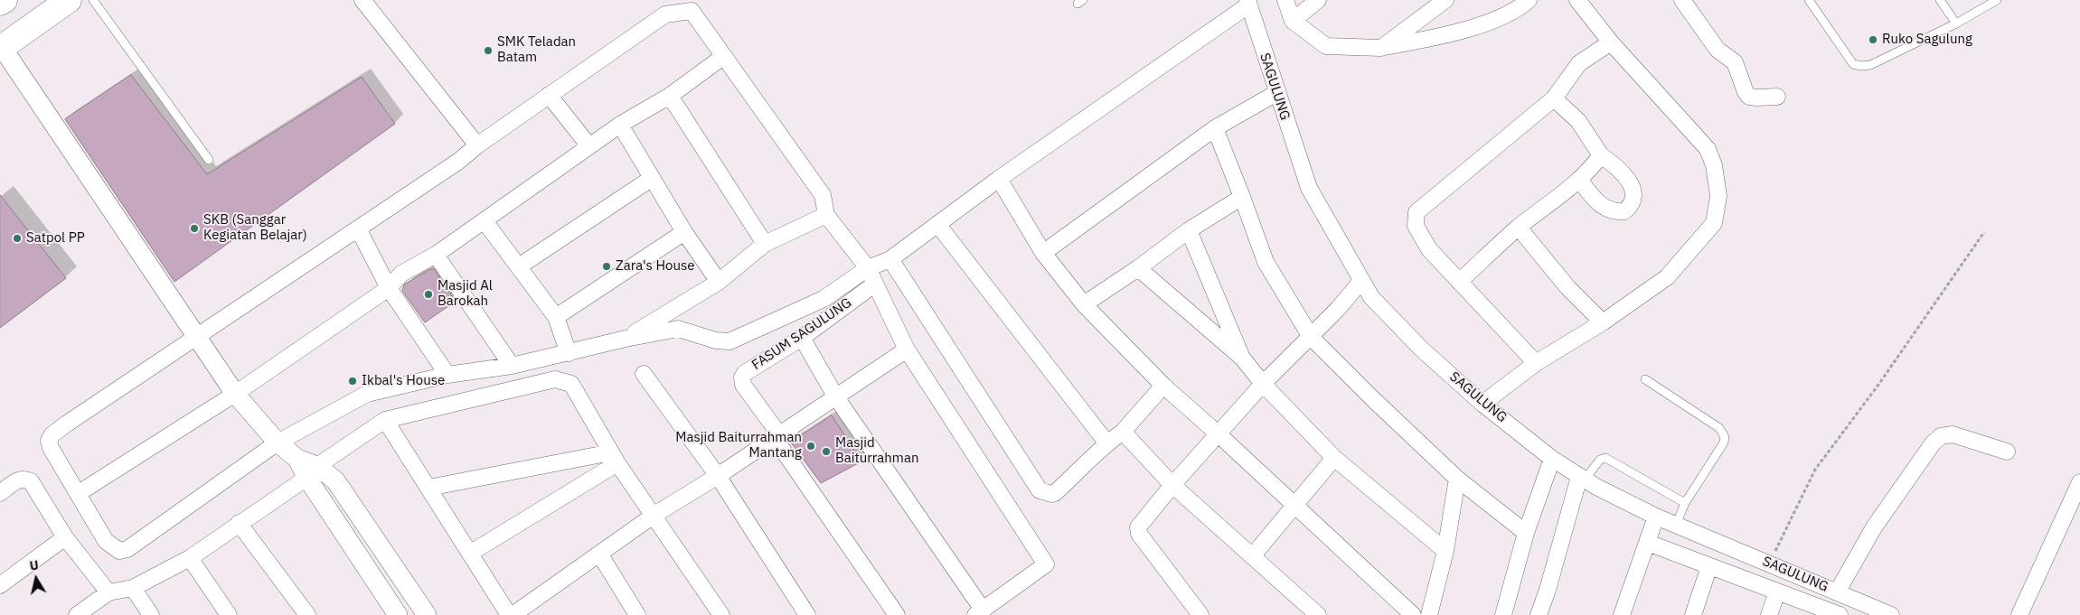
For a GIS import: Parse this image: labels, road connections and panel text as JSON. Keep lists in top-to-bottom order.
{
  "streets": {
    "street": ["SAGULUNG", "FASUM SAGULUNG"]
  },
  "places": [
    "Ruko Sagulung",
    "SMK Teladan Batam",
    "SKB (Sanggar Kegiatan Belajar)",
    "Satpol PP",
    "Zara's House",
    "Masjid Al Barokah",
    "Ikbal's House",
    "Masjid Baiturrahman Mantang",
    "Masjid Baiturrahman"
  ],
  "north": "top"
}
